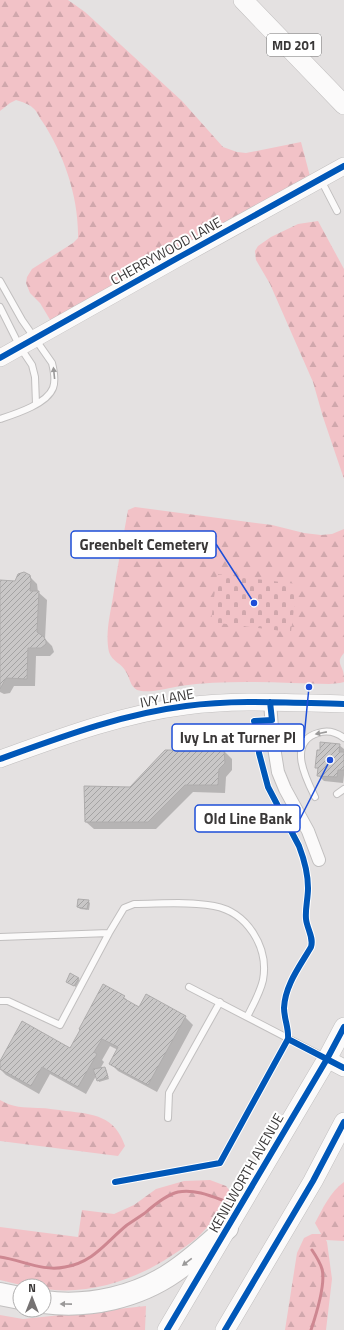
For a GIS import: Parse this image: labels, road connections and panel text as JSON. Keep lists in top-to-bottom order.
{
  "streets": {
    "main road": ["MD 201", "KENILWORTH AVENUE"],
    "street": ["CHERRYWOOD LANE", "IVY LANE"]
  },
  "places": ["Greenbelt Cemetery", "Ivy Ln at Turner Pl", "Old Line Bank"],
  "north": "top"
}
